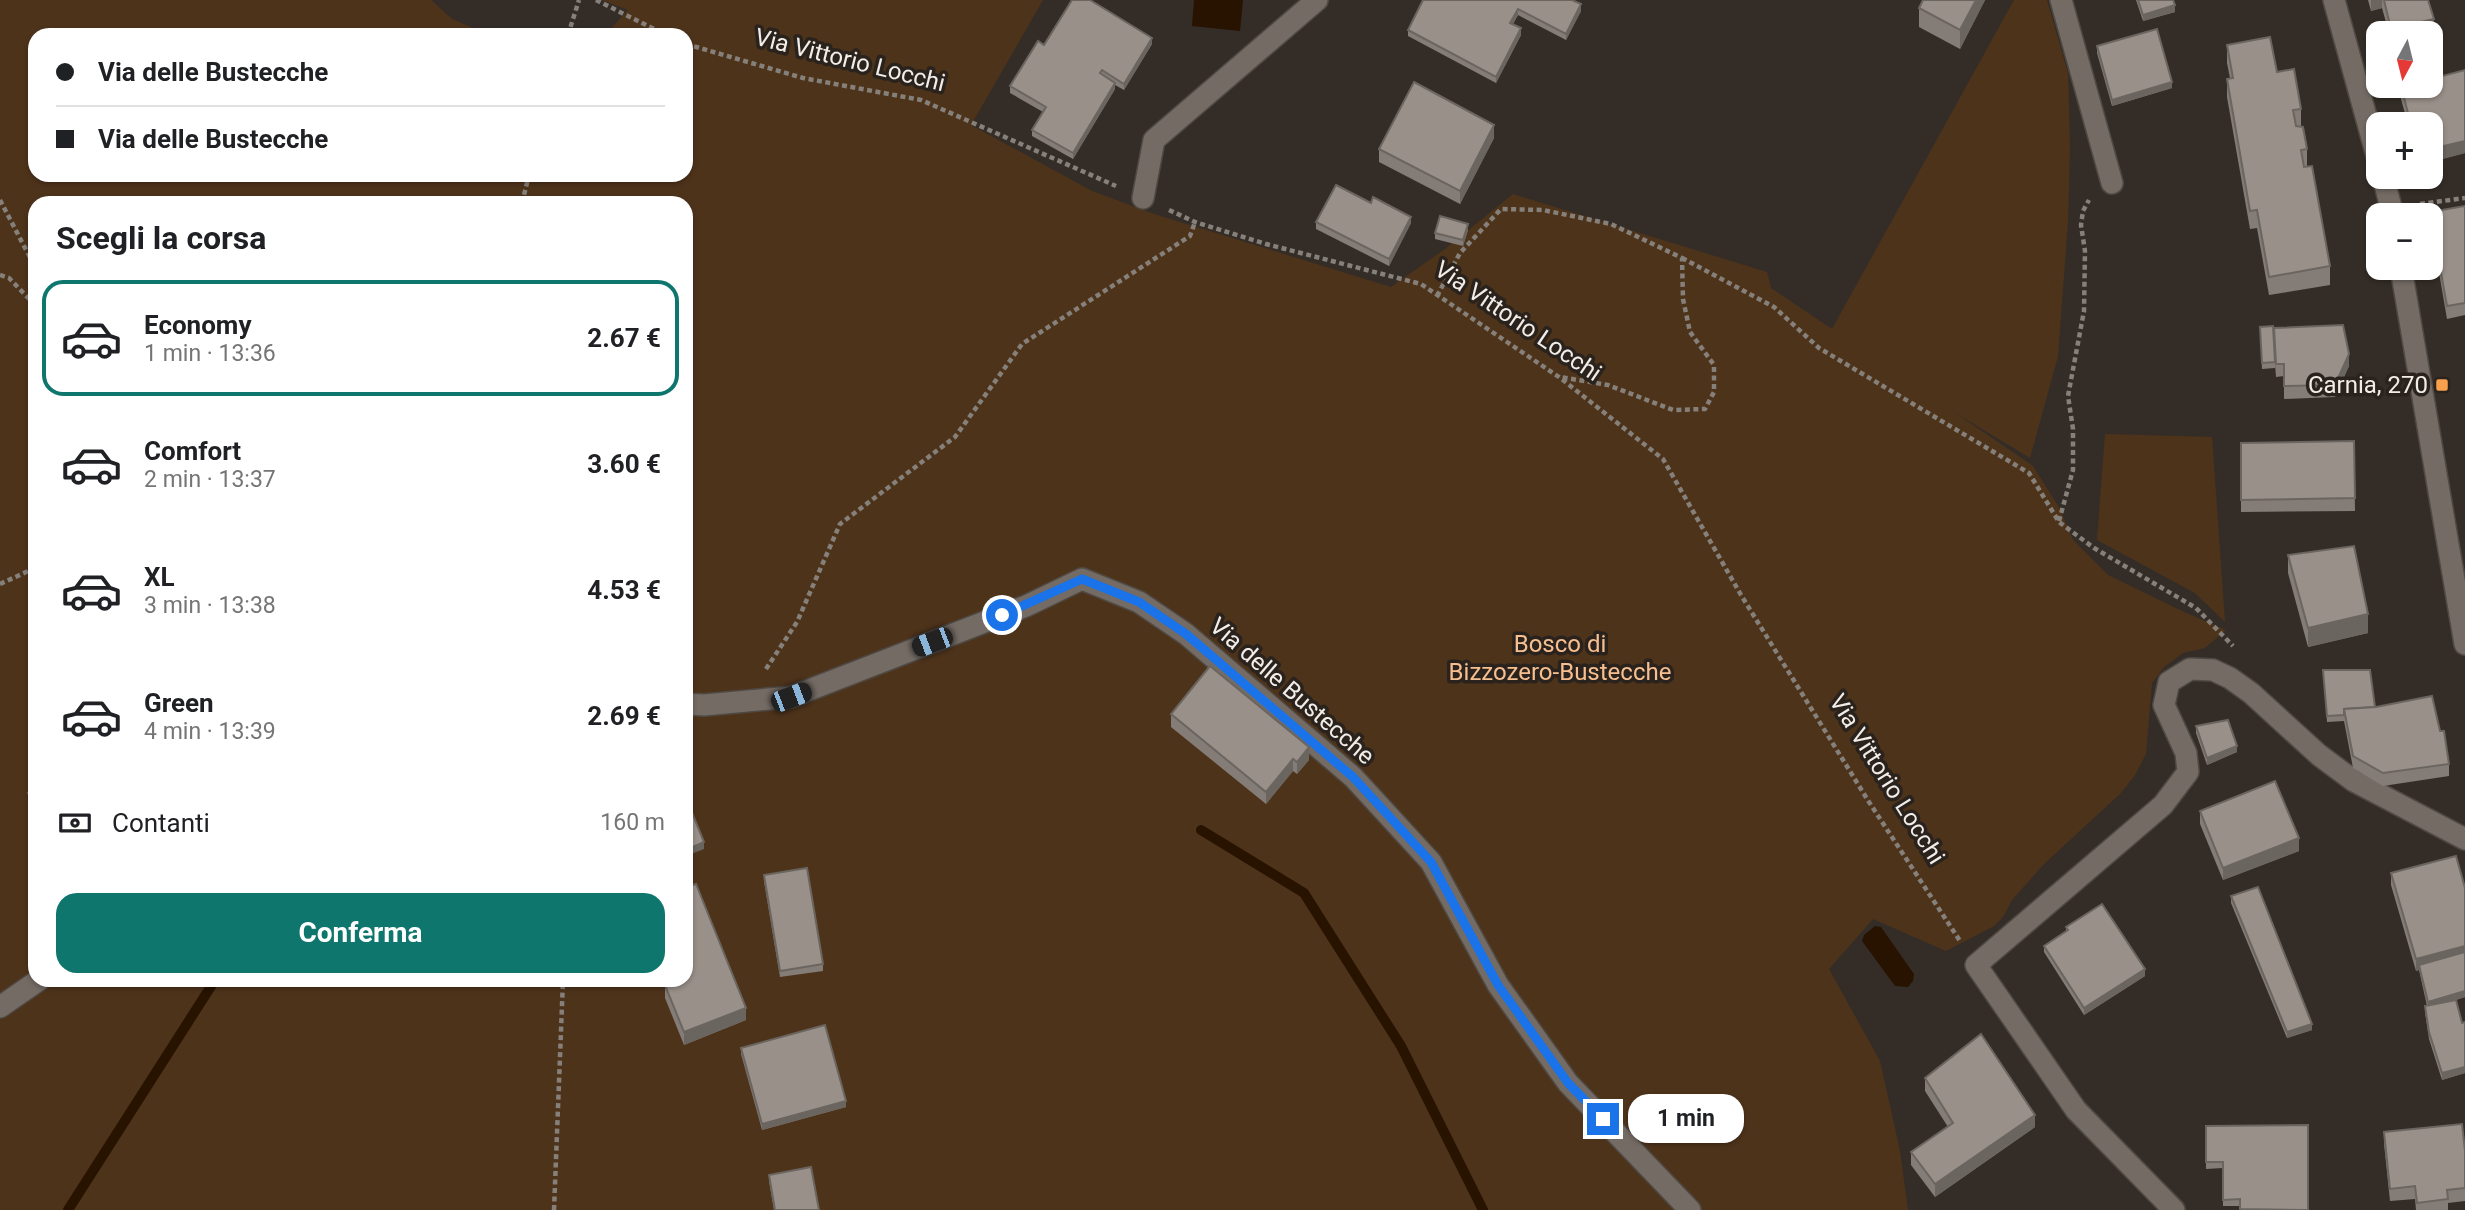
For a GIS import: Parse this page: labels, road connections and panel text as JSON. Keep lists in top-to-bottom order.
{
  "streets": {
    "street": ["Via delle Bustecche"],
    "path": ["Via Vittorio Locchi"]
  },
  "parks": ["Bosco di Bizzozero-Bustecche"],
  "places": {
    "transit": ["Carnia, 270"]
  },
  "north": "bottom",
  "page": {
    "map_buttons": ["+", "−"],
    "banner": ["Via delle Bustecche", "Via delle Bustecche"],
    "heading": "Scegli la corsa",
    "list": [
      {
        "name": "Economy",
        "note": "1 min · 13:36",
        "value": "2.67 €"
      },
      {
        "name": "Comfort",
        "note": "2 min · 13:37",
        "value": "3.60 €"
      },
      {
        "name": "XL",
        "note": "3 min · 13:38",
        "value": "4.53 €"
      },
      {
        "name": "Green",
        "note": "4 min · 13:39",
        "value": "2.69 €"
      }
    ],
    "pay": ["Contanti", "160 m"],
    "buttons": "Conferma",
    "bubble": "1 min"
  }
}
